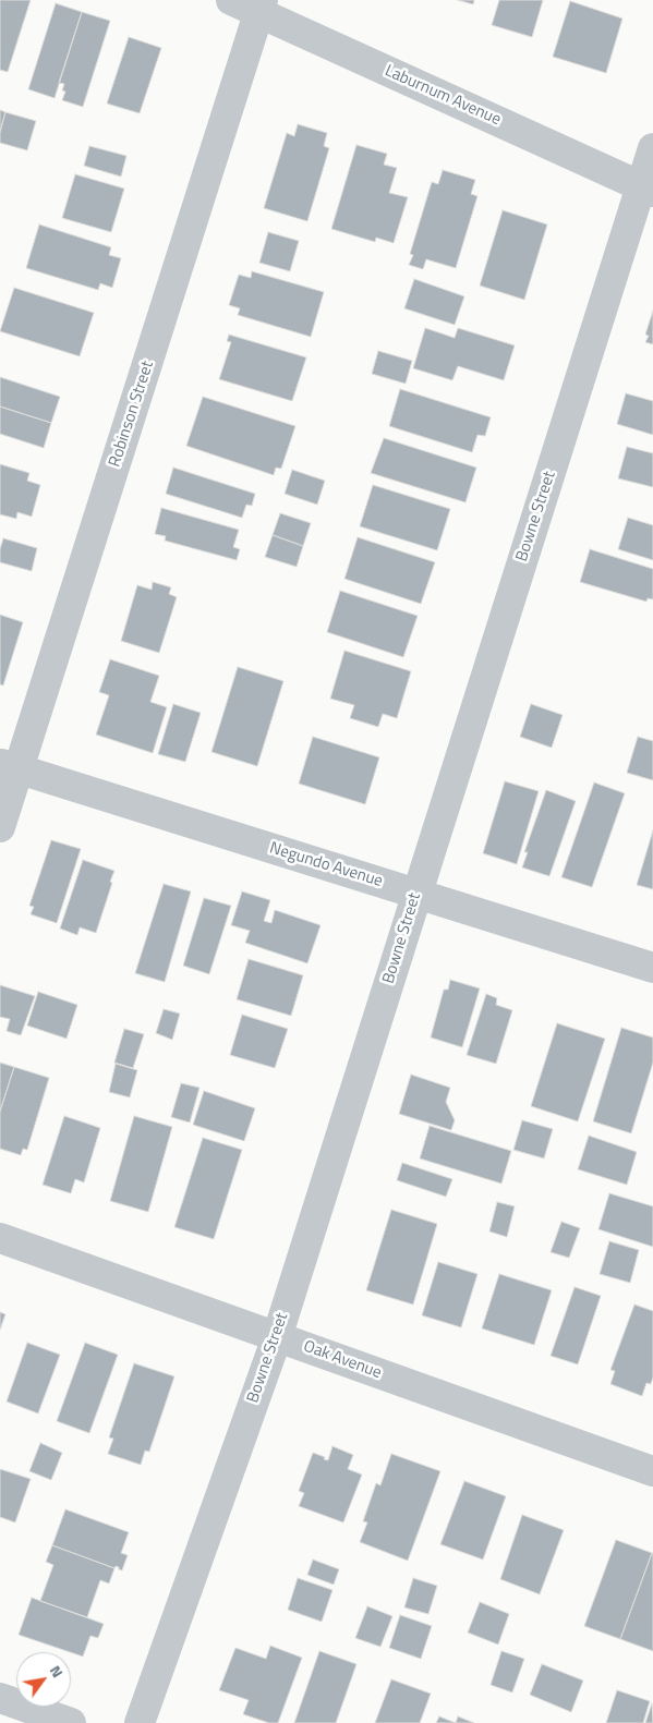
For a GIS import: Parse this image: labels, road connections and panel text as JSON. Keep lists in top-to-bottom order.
{
  "streets": {
    "street": [
      "Laburnum Avenue",
      "Robinson Street",
      "Bowne Street",
      "Negundo Avenue",
      "Oak Avenue"
    ]
  },
  "crossings": [
    ["Laburnum Avenue", "Robinson Street"],
    ["Laburnum Avenue", "Bowne Street"],
    ["Robinson Street", "Negundo Avenue"],
    ["Bowne Street", "Negundo Avenue"],
    ["Bowne Street", "Oak Avenue"]
  ],
  "north": "top right"
}
